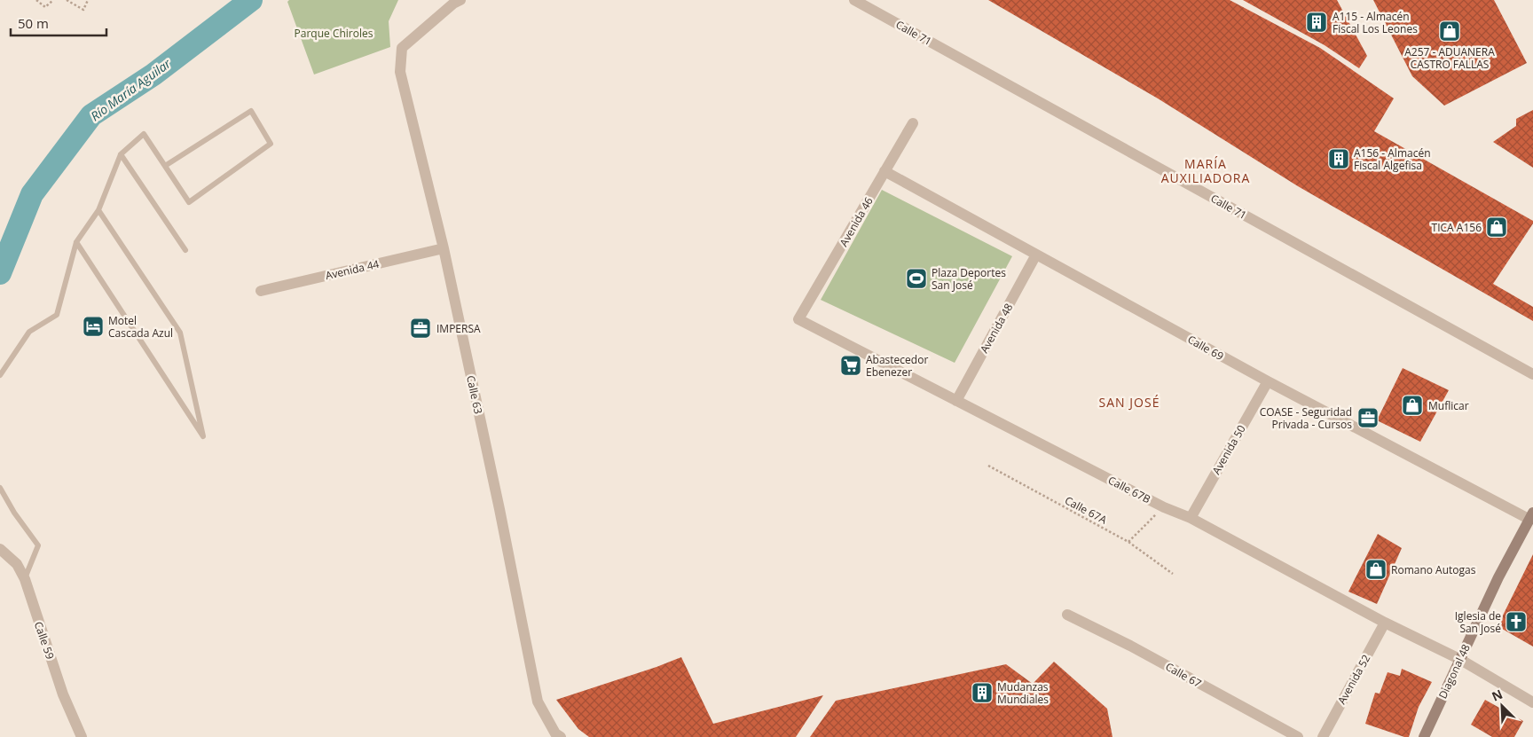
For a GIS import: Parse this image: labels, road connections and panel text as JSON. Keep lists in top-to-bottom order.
{
  "streets": {
    "street": [
      "Calle 71",
      "Avenida 46",
      "Avenida 44",
      "Avenida 48",
      "Calle 69",
      "Calle 63",
      "Avenida 50",
      "Calle 67B",
      "Calle 59",
      "Diagonal 48",
      "Calle 67",
      "Avenida 52"
    ],
    "path": ["Calle 67A"]
  },
  "crossings": [
    ["Avenida 46", "Calle 69"],
    ["Avenida 46", "Calle 67B"],
    ["Avenida 44", "Calle 63"],
    ["Avenida 48", "Calle 69"],
    ["Avenida 48", "Calle 67B"],
    ["Calle 69", "Avenida 50"],
    ["Calle 69", "Diagonal 48"],
    ["Avenida 50", "Calle 67B"],
    ["Calle 67B", "Diagonal 48"],
    ["Calle 67B", "Avenida 52"]
  ],
  "districts": ["MARÍA AUXILIADORA", "SAN JOSÉ"],
  "water": ["Río María Aguilar"],
  "parks": ["Parque Chiroles"],
  "places": {
    "building": ["A115 - Almacén Fiscal Los Leones", "A156 - Almacén Fiscal Algefisa", "Mudanzas Mundiales"],
    "shop": [
      "A257 - ADUANERA CASTRO FALLAS",
      "TICA A156",
      "Muflicar",
      "Romano Autogas"
    ],
    "sports": ["Plaza Deportes San José"],
    "hotel": ["Motel Cascada Azul"],
    "office": ["IMPERSA", "COASE - Seguridad Privada - Cursos"],
    "supermarket": ["Abastecedor Ebenezer"],
    "church": ["Iglesia de San José"]
  },
  "scale_bar": "50 m",
  "north": "top left"
}
